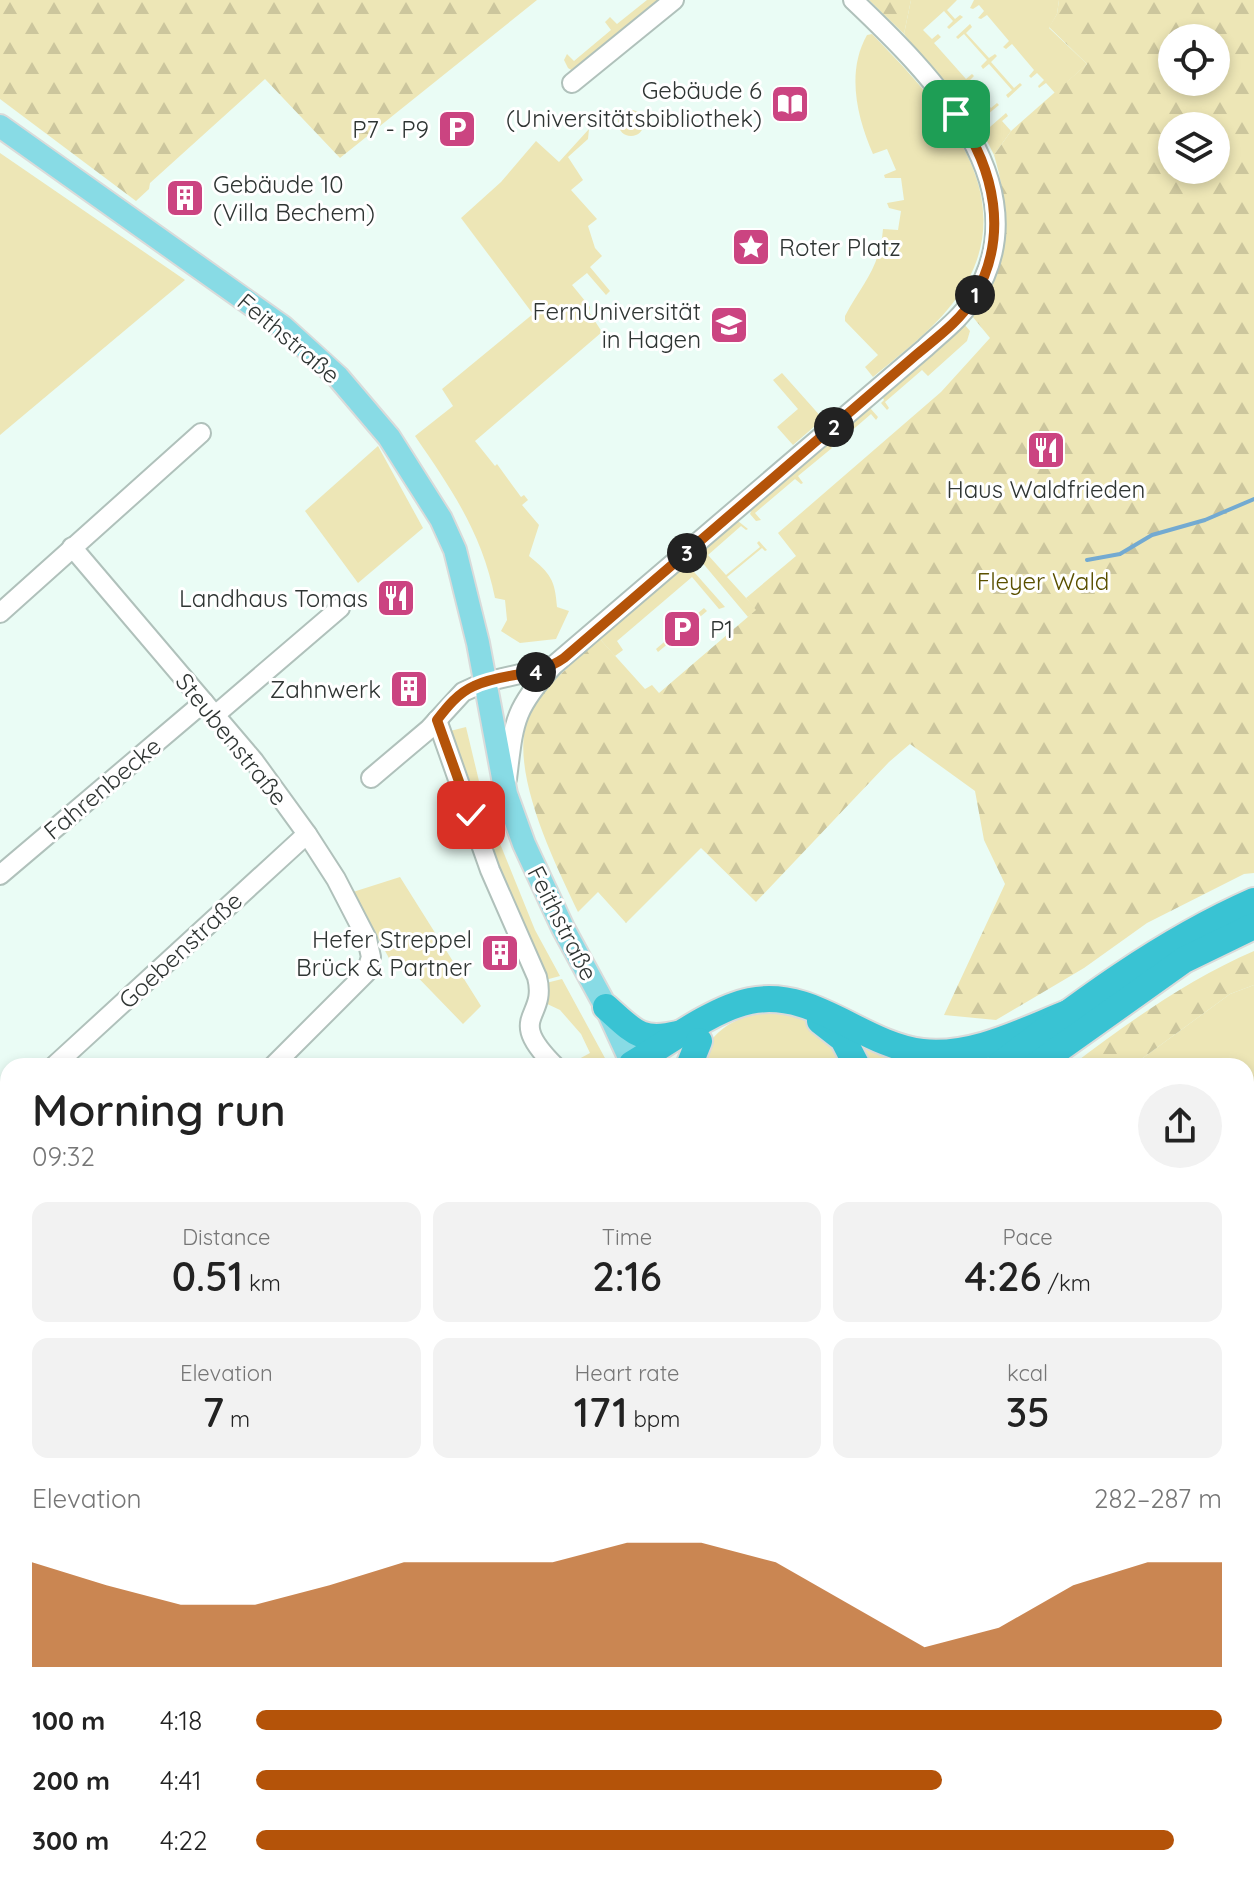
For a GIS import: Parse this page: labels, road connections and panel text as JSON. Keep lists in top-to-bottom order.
{
  "streets": {
    "main road": ["Feithstraße"],
    "street": ["Steubenstraße", "Fahrenbecke", "Goebenstraße"]
  },
  "crossings": [
    ["Steubenstraße", "Fahrenbecke"],
    ["Steubenstraße", "Goebenstraße"]
  ],
  "parks": ["Fleyer Wald"],
  "places": {
    "library": ["Gebäude 6 (Universitätsbibliothek)"],
    "parking": ["P7 - P9", "P1"],
    "building": ["Gebäude 10 (Villa Bechem)", "Zahnwerk", "Hefer Streppel Brück & Partner"],
    "place": ["Roter Platz"],
    "school or university": ["FernUniversität in Hagen"],
    "restaurant": ["Haus Waldfrieden", "Landhaus Tomas"]
  },
  "page": {
    "pins": [
      "1",
      "2",
      "3",
      "4"
    ],
    "heading": ["Morning run", "09:32"],
    "stats": [
      ["Distance", "0.51 km"],
      ["Time", "2:16"],
      ["Pace", "4:26 /km"],
      ["Elevation", "7 m"],
      ["Heart rate", "171 bpm"],
      ["kcal", "35"]
    ],
    "chart": ["Elevation", "282–287 m"],
    "list": [
      {
        "name": "100 m",
        "note": "4:18"
      },
      {
        "name": "200 m",
        "note": "4:41"
      },
      {
        "name": "300 m",
        "note": "4:22"
      }
    ]
  }
}
